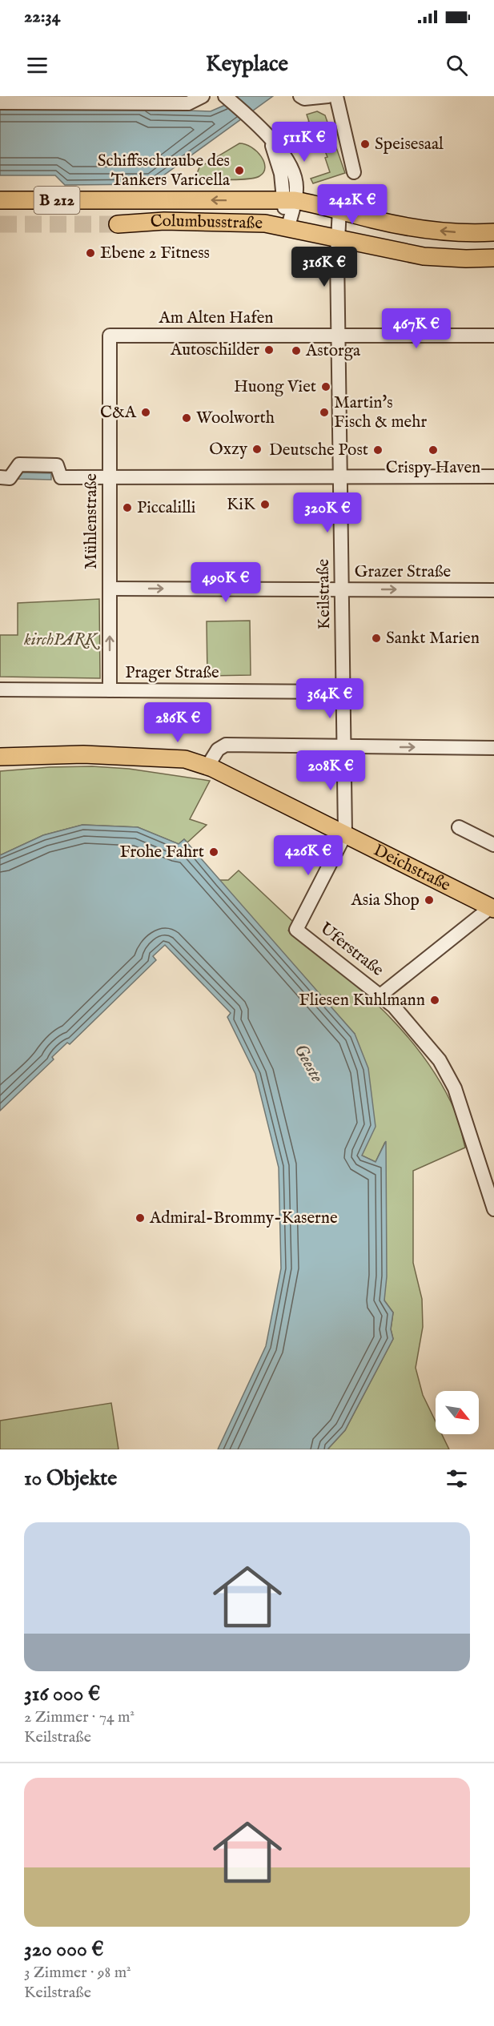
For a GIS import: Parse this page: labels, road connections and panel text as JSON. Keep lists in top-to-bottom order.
{
  "streets": {
    "main road": ["B 212", "Columbusstraße", "Deichstraße"],
    "street": [
      "Am Alten Hafen",
      "Mühlenstraße",
      "Grazer Straße",
      "Keilstraße",
      "Prager Straße",
      "Uferstraße"
    ]
  },
  "crossings": [
    ["Columbusstraße", "Keilstraße"],
    ["Am Alten Hafen", "Mühlenstraße"],
    ["Am Alten Hafen", "Keilstraße"],
    ["Mühlenstraße", "Grazer Straße"],
    ["Mühlenstraße", "Prager Straße"],
    ["Grazer Straße", "Keilstraße"],
    ["Keilstraße", "Prager Straße"],
    ["Keilstraße", "Deichstraße"],
    ["Keilstraße", "Uferstraße"],
    ["Deichstraße", "Uferstraße"]
  ],
  "water": ["Geeste"],
  "parks": ["kirchPARK"],
  "places": [
    "Speisesaal",
    "Schiffsschraube des Tankers Varicella",
    "Ebene 2 Fitness",
    "Autoschilder",
    "Astorga",
    "Huong Viet",
    "C&A",
    "Martin's Fisch & mehr",
    "Woolworth",
    "Oxzy",
    "Deutsche Post",
    "Crispy Haven",
    "KiK",
    "Piccalilli",
    "Sankt Marien",
    "Frohe Fahrt",
    "Asia Shop",
    "Fliesen Kuhlmann",
    "Admiral-Brommy-Kaserne"
  ],
  "north": "bottom right",
  "page": {
    "status": "22:34",
    "header": "Keyplace",
    "price": [
      "511K €",
      "242K €",
      "316K €",
      "467K €",
      "320K €",
      "490K €",
      "364K €",
      "286K €",
      "208K €",
      "426K €"
    ],
    "heading": "10 Objekte",
    "list": [
      {
        "name": "316 000 €",
        "note": "2 Zimmer · 74 m² · Keilstraße"
      },
      {
        "name": "320 000 €",
        "note": "3 Zimmer · 98 m² · Keilstraße"
      }
    ]
  }
}
